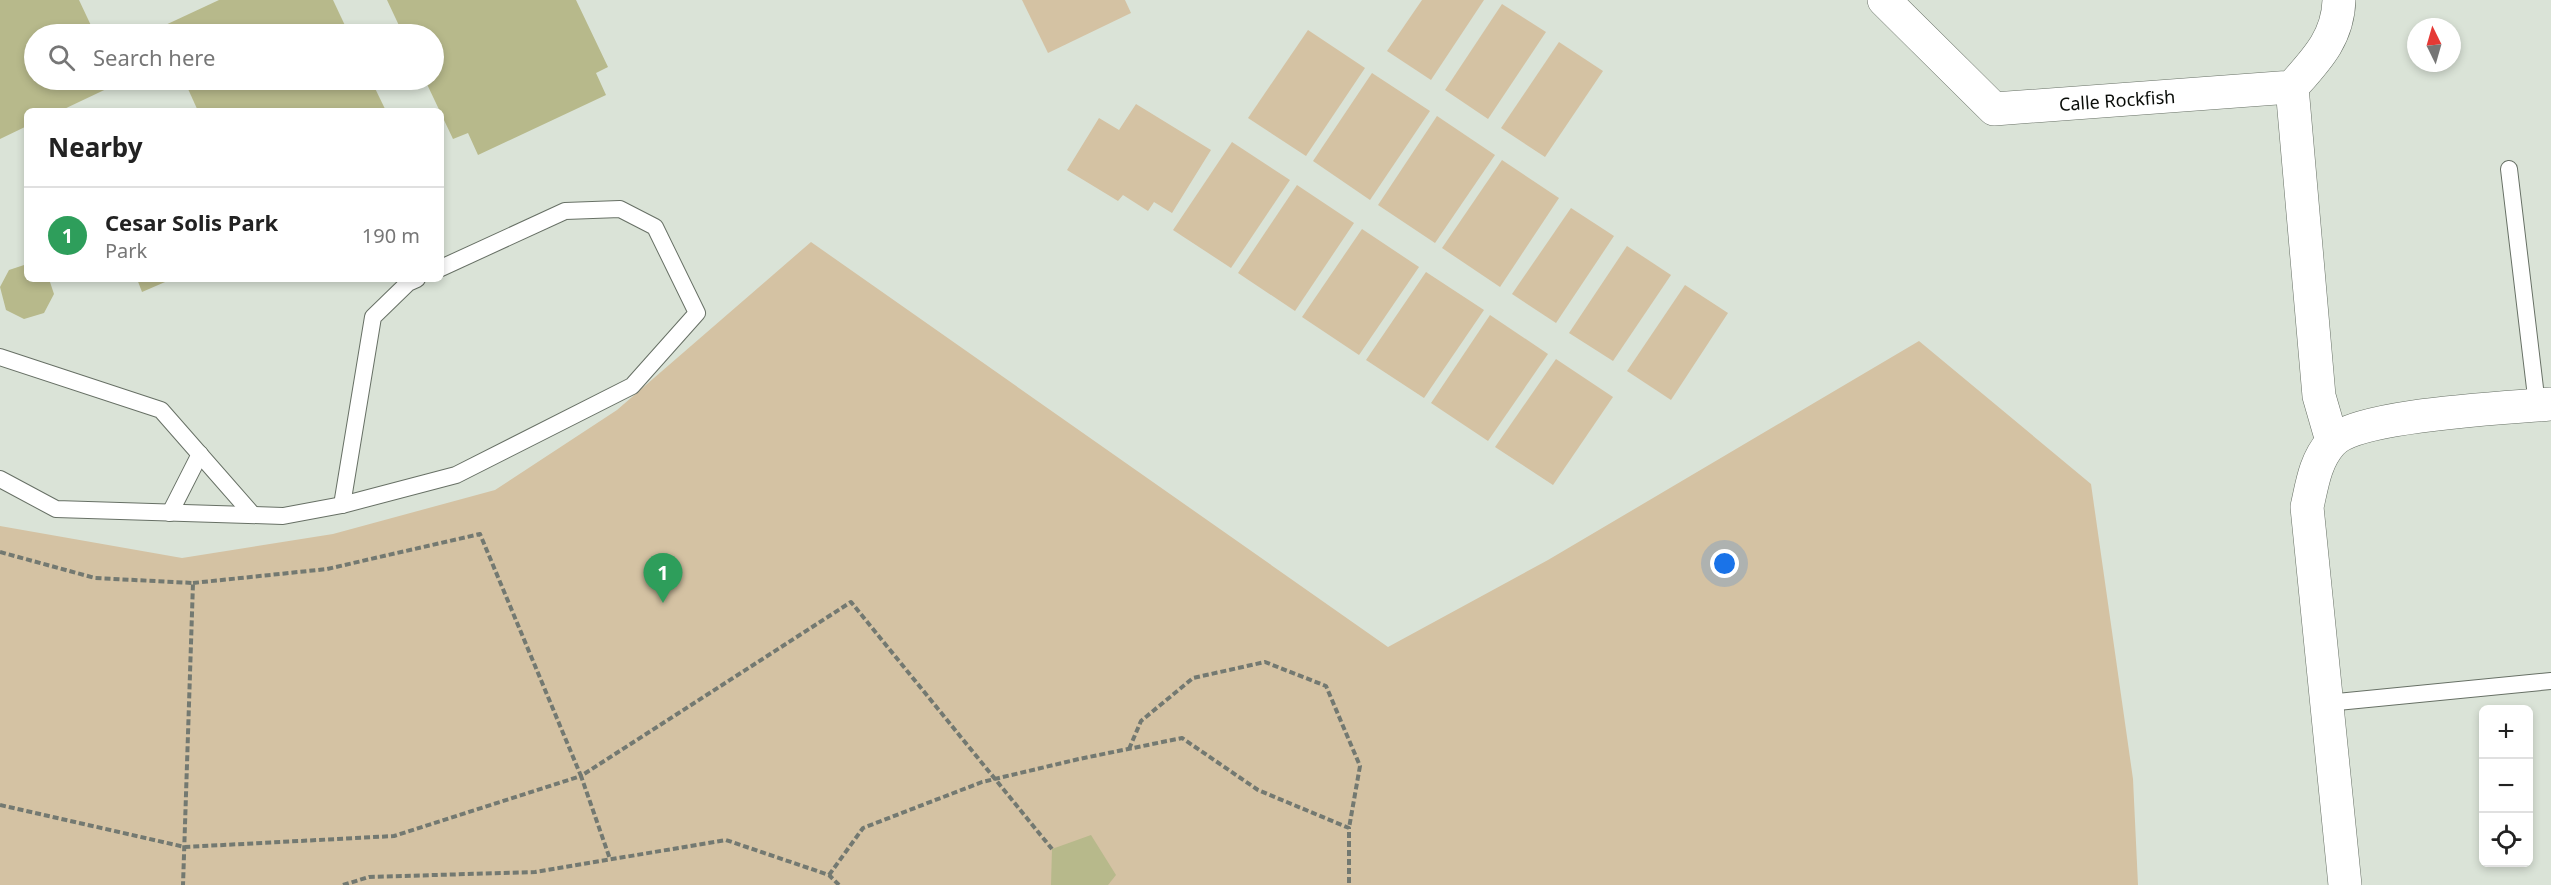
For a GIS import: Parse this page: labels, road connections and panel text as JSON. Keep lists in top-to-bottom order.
{
  "streets": {
    "street": ["Calle Rockfish"]
  },
  "north": "top",
  "page": {
    "search": "Search here",
    "heading": "Nearby",
    "list": [
      {
        "mark": "1",
        "name": "Cesar Solis Park",
        "note": "Park",
        "value": "190 m"
      }
    ],
    "pins": "1",
    "map_buttons": ["+", "−"]
  }
}
